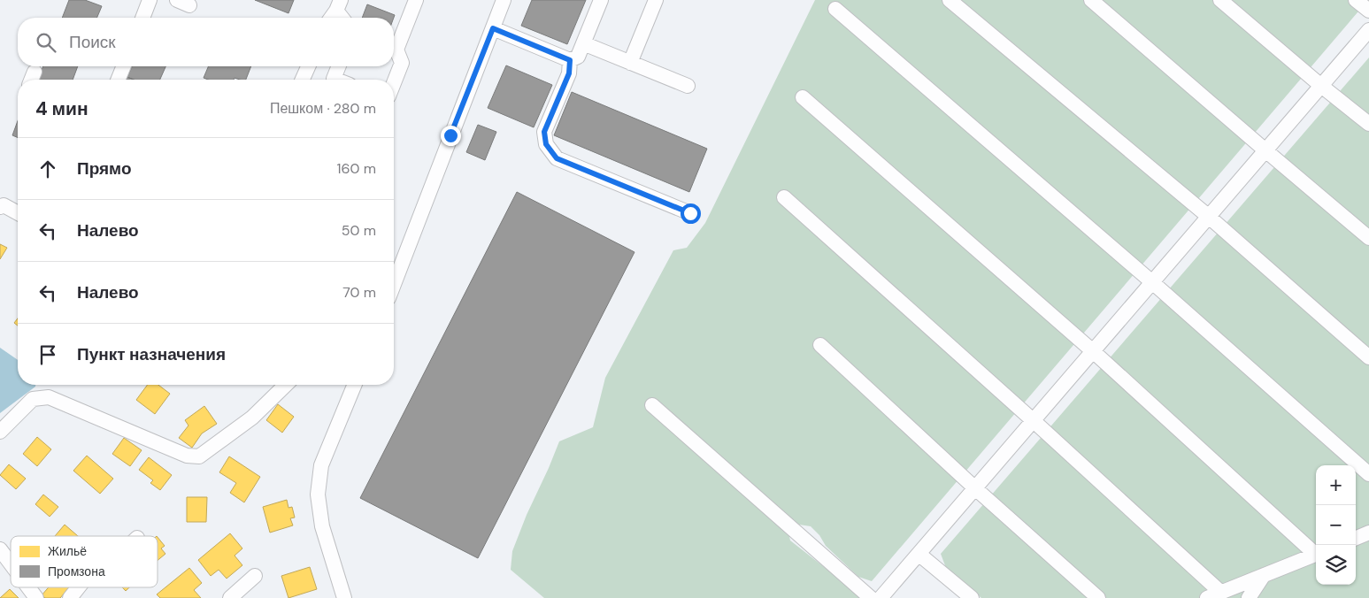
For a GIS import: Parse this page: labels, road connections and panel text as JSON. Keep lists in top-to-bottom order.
{
  "legend": ["Жильё", "Промзона"],
  "page": {
    "search": "Поиск",
    "heading": ["4 мин", "Пешком · 280 m"],
    "list": [
      ["Прямо", "160 m"],
      ["Налево", "50 m"],
      ["Налево", "70 m"],
      "Пункт назначения"
    ],
    "map_buttons": ["+", "−"]
  }
}
